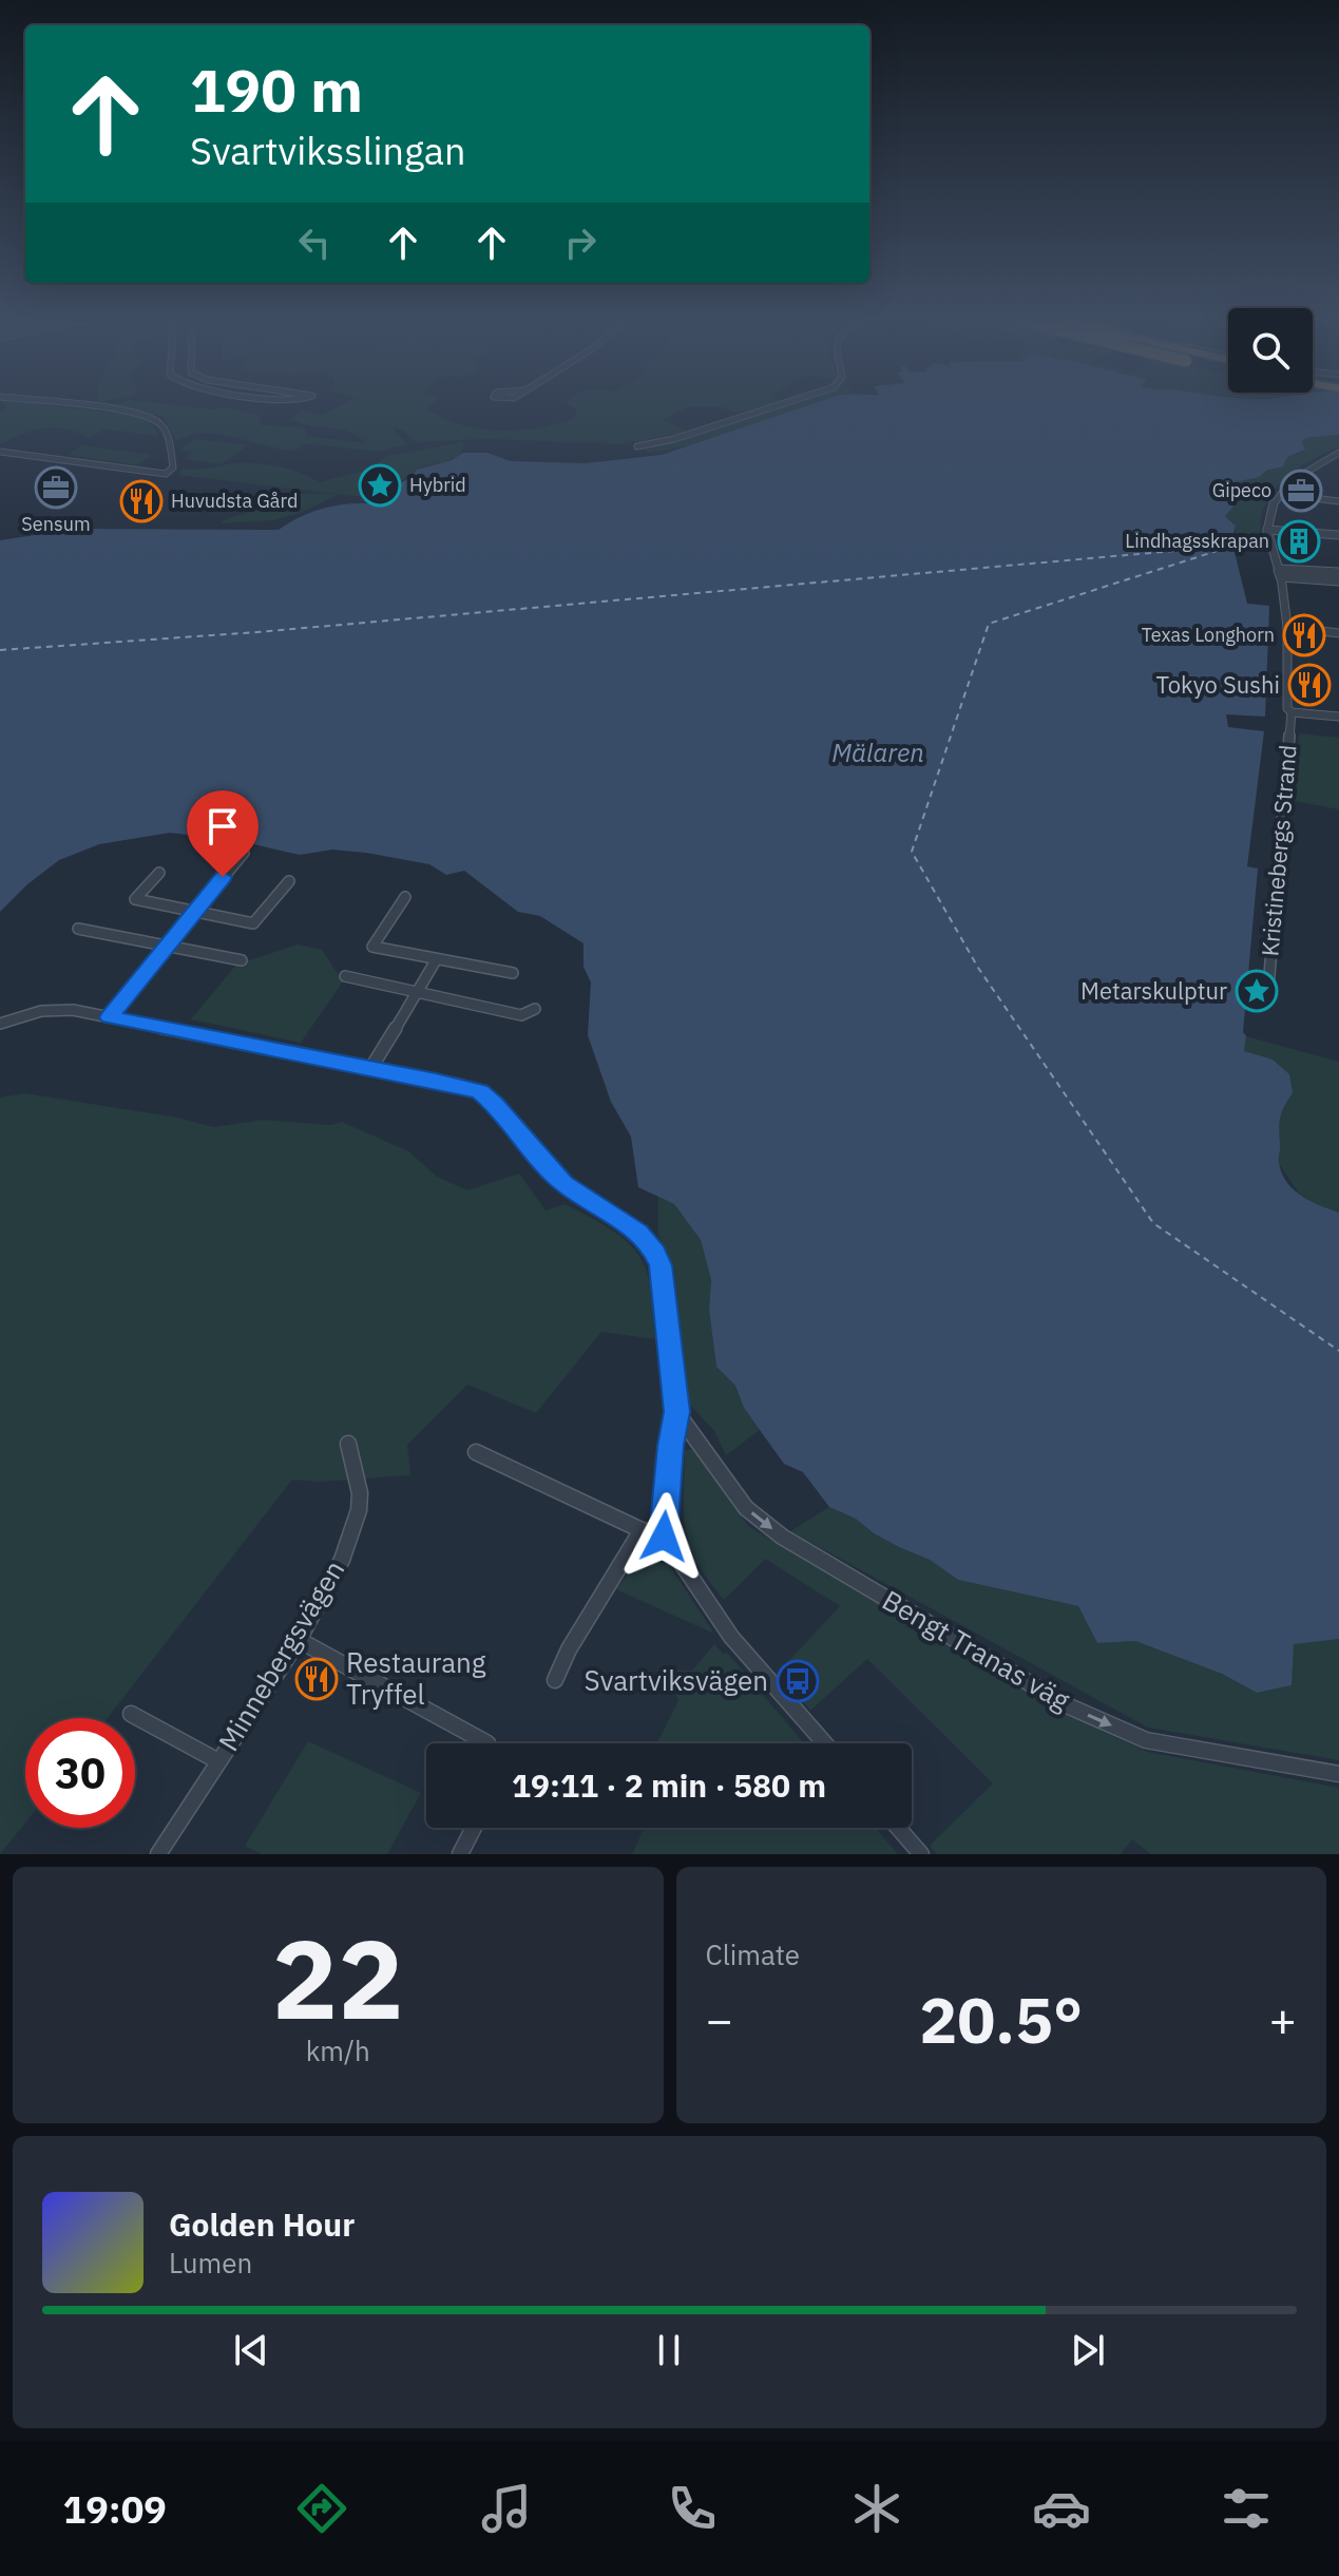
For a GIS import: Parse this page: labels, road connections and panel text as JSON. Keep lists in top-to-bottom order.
{
  "streets": {
    "street": ["Kristinebergs Strand", "Bengt Tranas väg", "Minnebergsvägen"]
  },
  "one_way": ["Bengt Tranas väg"],
  "water": ["Mälaren"],
  "places": {
    "place": ["Hybrid", "Metarskulptur"],
    "office": ["Sensum", "Gipeco"],
    "restaurant": [
      "Huvudsta Gård",
      "Texas Longhorn",
      "Tokyo Sushi",
      "Restaurang Tryffel"
    ],
    "building": ["Lindhagsskrapan"],
    "bus stop": ["Svartviksvägen"]
  },
  "page": {
    "turn": ["190 m", "Svartviksslingan"],
    "limit": "30",
    "trip": "19:11 · 2 min · 580 m",
    "tile": [
      ["22", "km/h"],
      "Climate"
    ],
    "heat": ["−", "20.5°", "+"],
    "song": ["Golden Hour", "Lumen"],
    "tabs": "19:09"
  }
}
